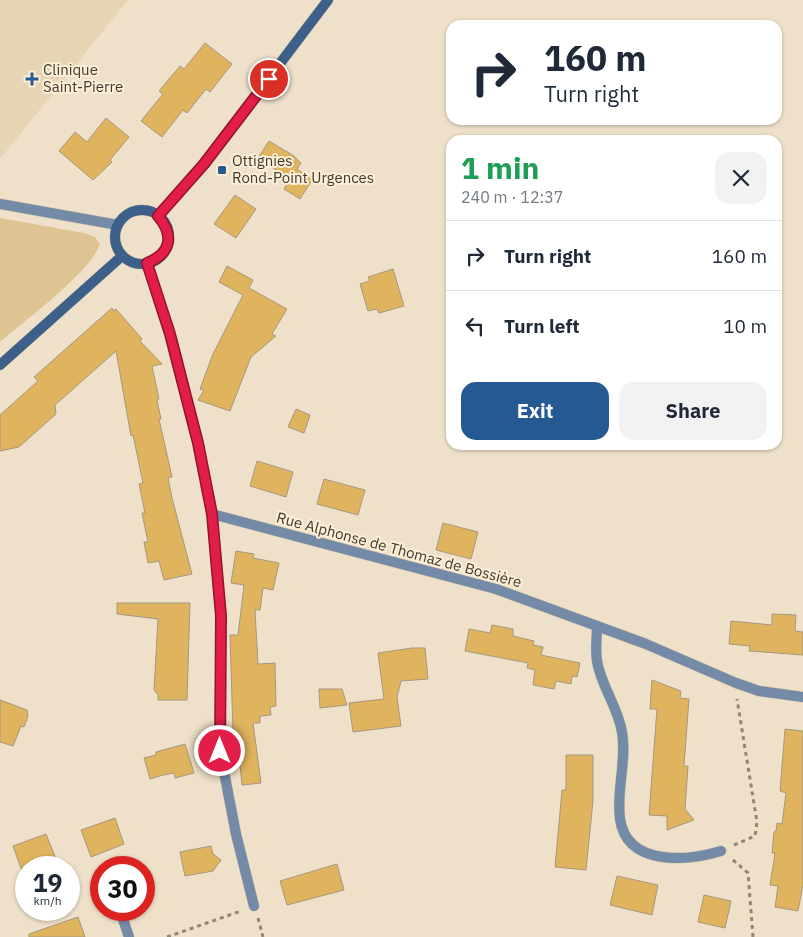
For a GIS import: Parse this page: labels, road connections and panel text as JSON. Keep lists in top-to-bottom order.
{
  "streets": {
    "street": ["Rue Alphonse de Thomaz de Bossière"]
  },
  "places": {
    "health": ["Clinique Saint-Pierre"],
    "transit": ["Ottignies Rond-Point Urgences"]
  },
  "page": {
    "turn": ["160 m", "Turn right"],
    "heading": ["1 min", "240 m · 12:37"],
    "list": [
      {
        "name": "Turn right",
        "value": "160 m"
      },
      {
        "name": "Turn left",
        "value": "10 m"
      }
    ],
    "buttons": ["Exit", "Share"],
    "speed": "19 km/h",
    "limit": "30"
  }
}
